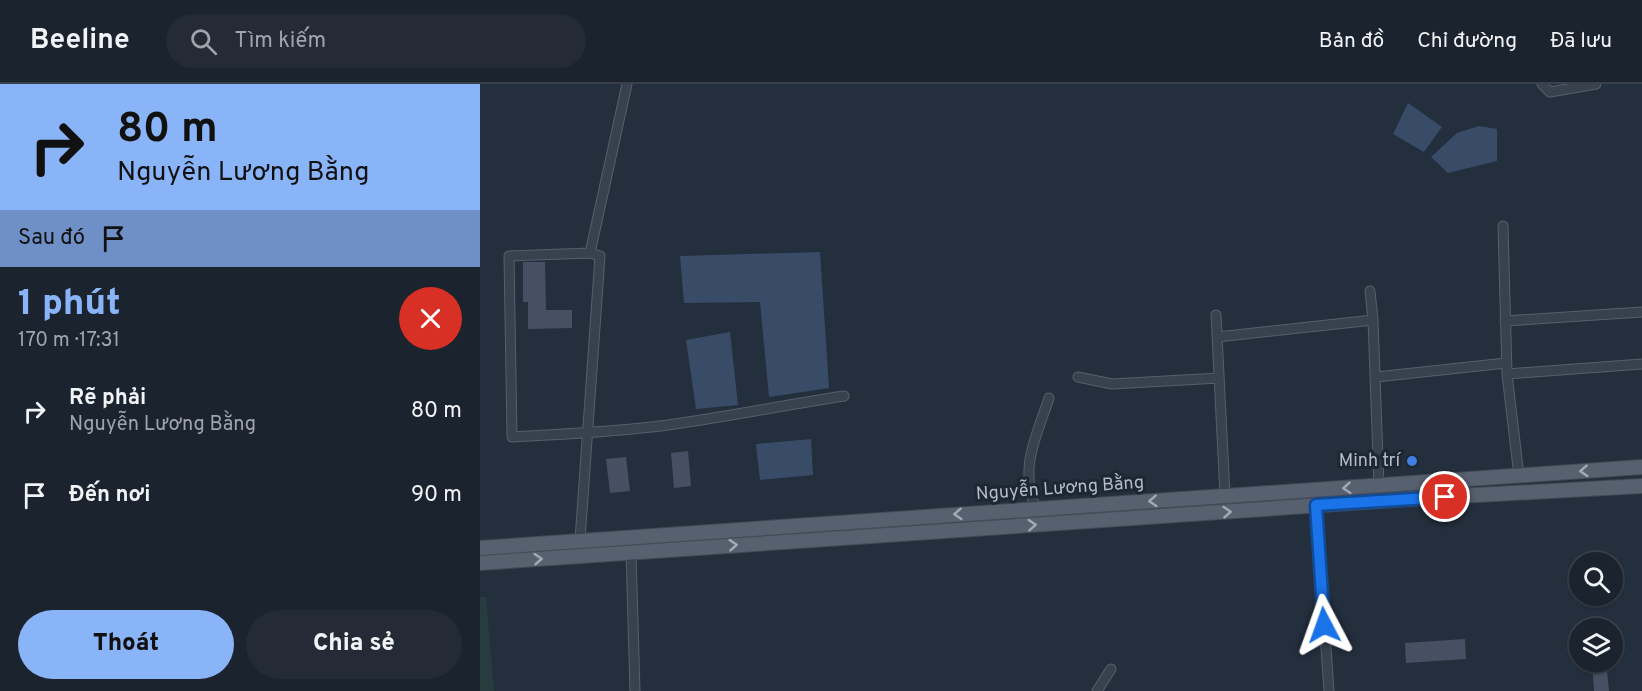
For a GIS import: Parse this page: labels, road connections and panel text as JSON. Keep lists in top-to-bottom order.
{
  "streets": {
    "main road": ["Nguyễn Lương Bằng"]
  },
  "places": ["Minh trí"],
  "page": {
    "header": "Beeline",
    "search": "Tìm kiếm",
    "nav": ["Bản đồ", "Chỉ đường", "Đã lưu"],
    "turn": ["80 m", "Nguyễn Lương Bằng"],
    "then": "Sau đó",
    "heading": ["1 phút", "170 m · 17:31"],
    "list": [
      {
        "name": "Rẽ phải",
        "note": "Nguyễn Lương Bằng",
        "value": "80 m"
      },
      {
        "name": "Đến nơi",
        "value": "90 m"
      }
    ],
    "buttons": ["Thoát", "Chia sẻ"]
  }
}
